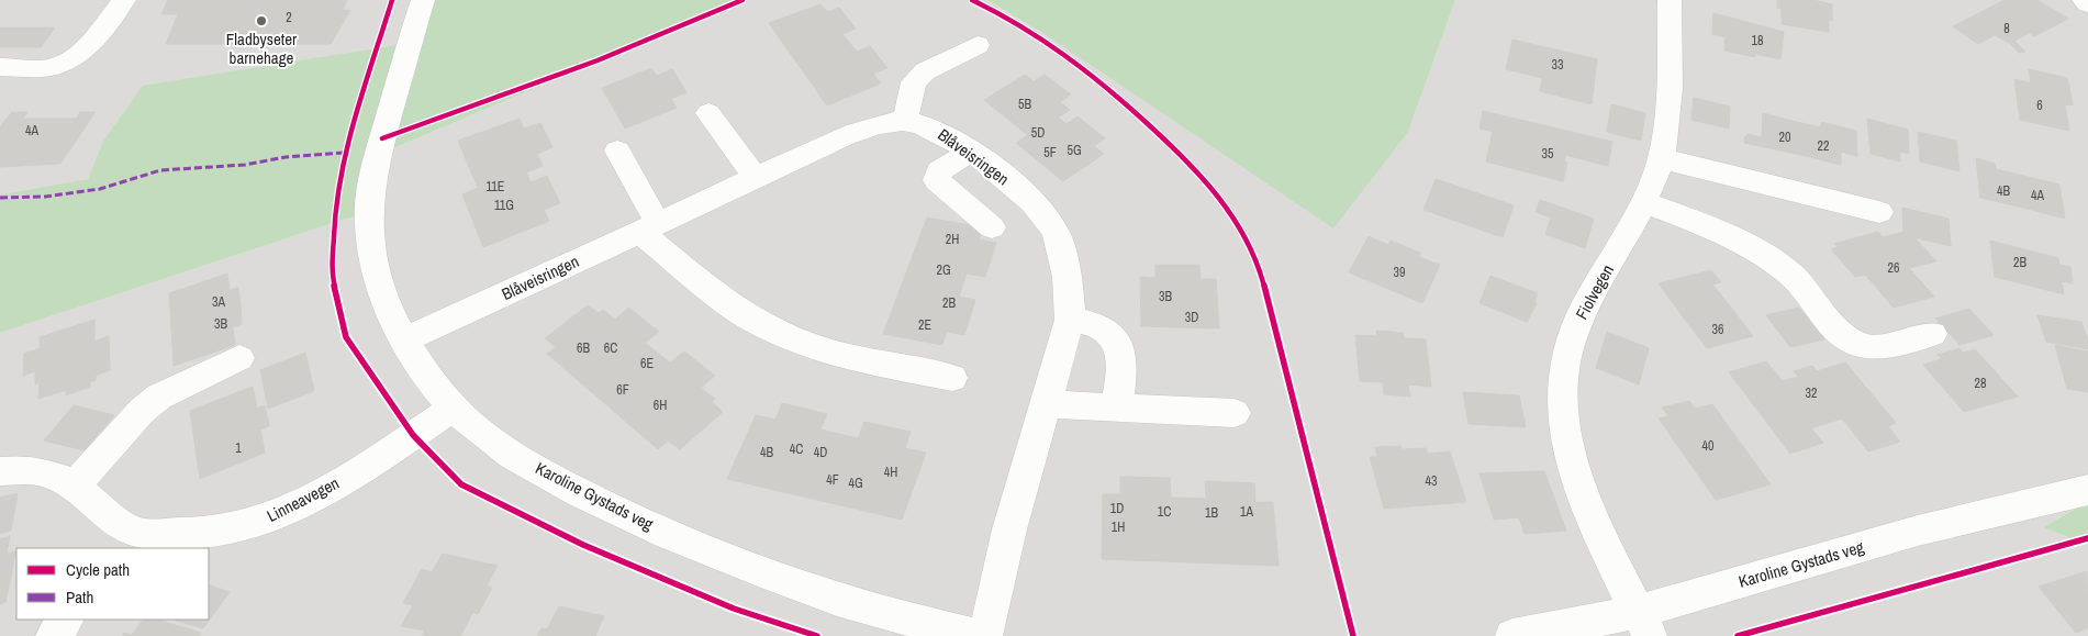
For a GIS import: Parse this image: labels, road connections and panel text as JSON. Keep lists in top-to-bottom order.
{
  "streets": {
    "street": [
      "Blåveisringen",
      "Fiolvegen",
      "Karoline Gystads veg",
      "Linneavegen"
    ]
  },
  "crossings": [
    ["Blåveisringen", "Karoline Gystads veg"],
    ["Fiolvegen", "Karoline Gystads veg"],
    ["Karoline Gystads veg", "Linneavegen"]
  ],
  "places": ["Fladbyseter barnehage"],
  "house_numbers": [
    "2",
    "8",
    "18",
    "33",
    "5B",
    "6",
    "4A",
    "5D",
    "20",
    "22",
    "5G",
    "5F",
    "35",
    "11E",
    "4B",
    "4A",
    "11G",
    "2H",
    "2B",
    "26",
    "2G",
    "39",
    "3B",
    "3A",
    "2B",
    "3D",
    "3B",
    "2E",
    "36",
    "6B",
    "6C",
    "6E",
    "28",
    "6F",
    "32",
    "6H",
    "40",
    "1",
    "4C",
    "4B",
    "4D",
    "4H",
    "4F",
    "43",
    "4G",
    "1D",
    "1C",
    "1A",
    "1B",
    "1H"
  ],
  "legend": ["Cycle path", "Path"]
}
